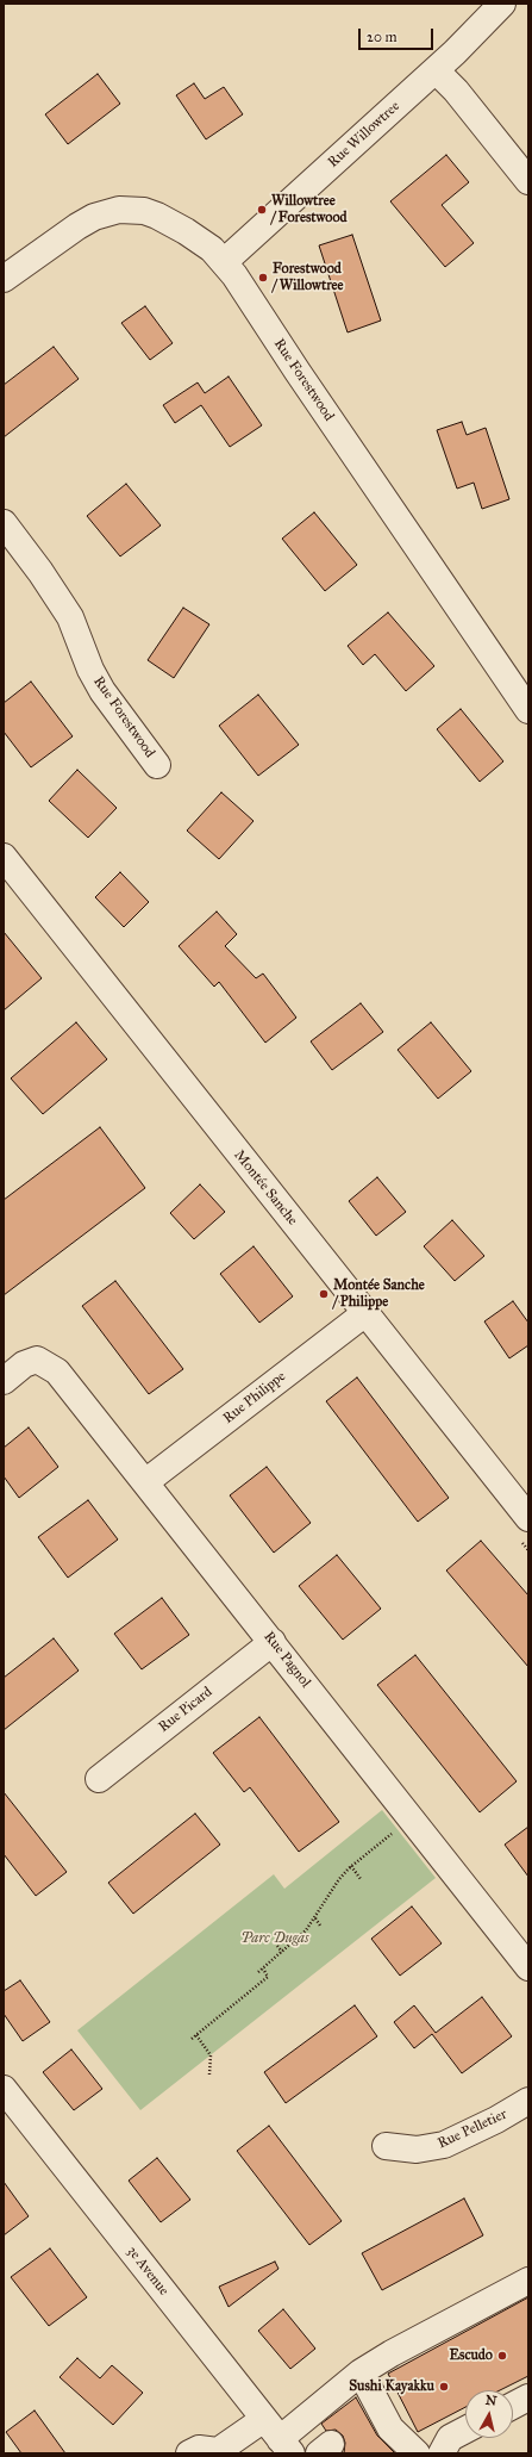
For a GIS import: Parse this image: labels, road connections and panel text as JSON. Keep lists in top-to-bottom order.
{
  "streets": {
    "street": [
      "Rue Willowtree",
      "Rue Forestwood",
      "Montée Sanche",
      "Rue Philippe",
      "Rue Pagnol",
      "Rue Picard",
      "Rue Pelletier",
      "3e Avenue"
    ]
  },
  "crossings": [
    ["Rue Willowtree", "Rue Forestwood"],
    ["Montée Sanche", "Rue Philippe"],
    ["Rue Philippe", "Rue Pagnol"],
    ["Rue Pagnol", "Rue Picard"]
  ],
  "parks": ["Parc Dugas"],
  "places": [
    "Willowtree / Forestwood",
    "Forestwood / Willowtree",
    "Montée Sanche / Philippe",
    "Escudo",
    "Sushi Kayakku"
  ],
  "scale_bar": "20 m",
  "north": "top"
}
